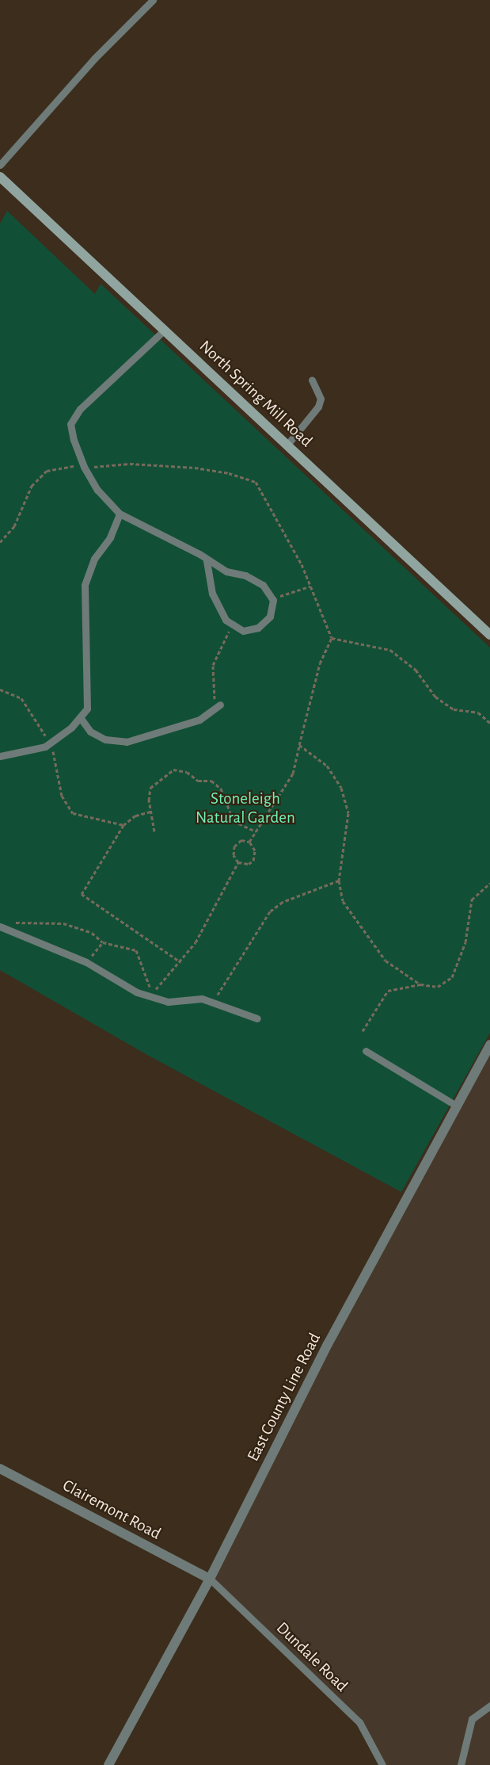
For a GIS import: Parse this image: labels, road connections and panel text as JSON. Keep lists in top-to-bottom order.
{
  "streets": {
    "main road": ["North Spring Mill Road"],
    "street": ["East County Line Road", "Clairemont Road"],
    "lane": ["Dundale Road"]
  },
  "crossings": [
    ["East County Line Road", "Clairemont Road"],
    ["East County Line Road", "Dundale Road"],
    ["Clairemont Road", "Dundale Road"]
  ],
  "parks": ["Stoneleigh Natural Garden"]
}
